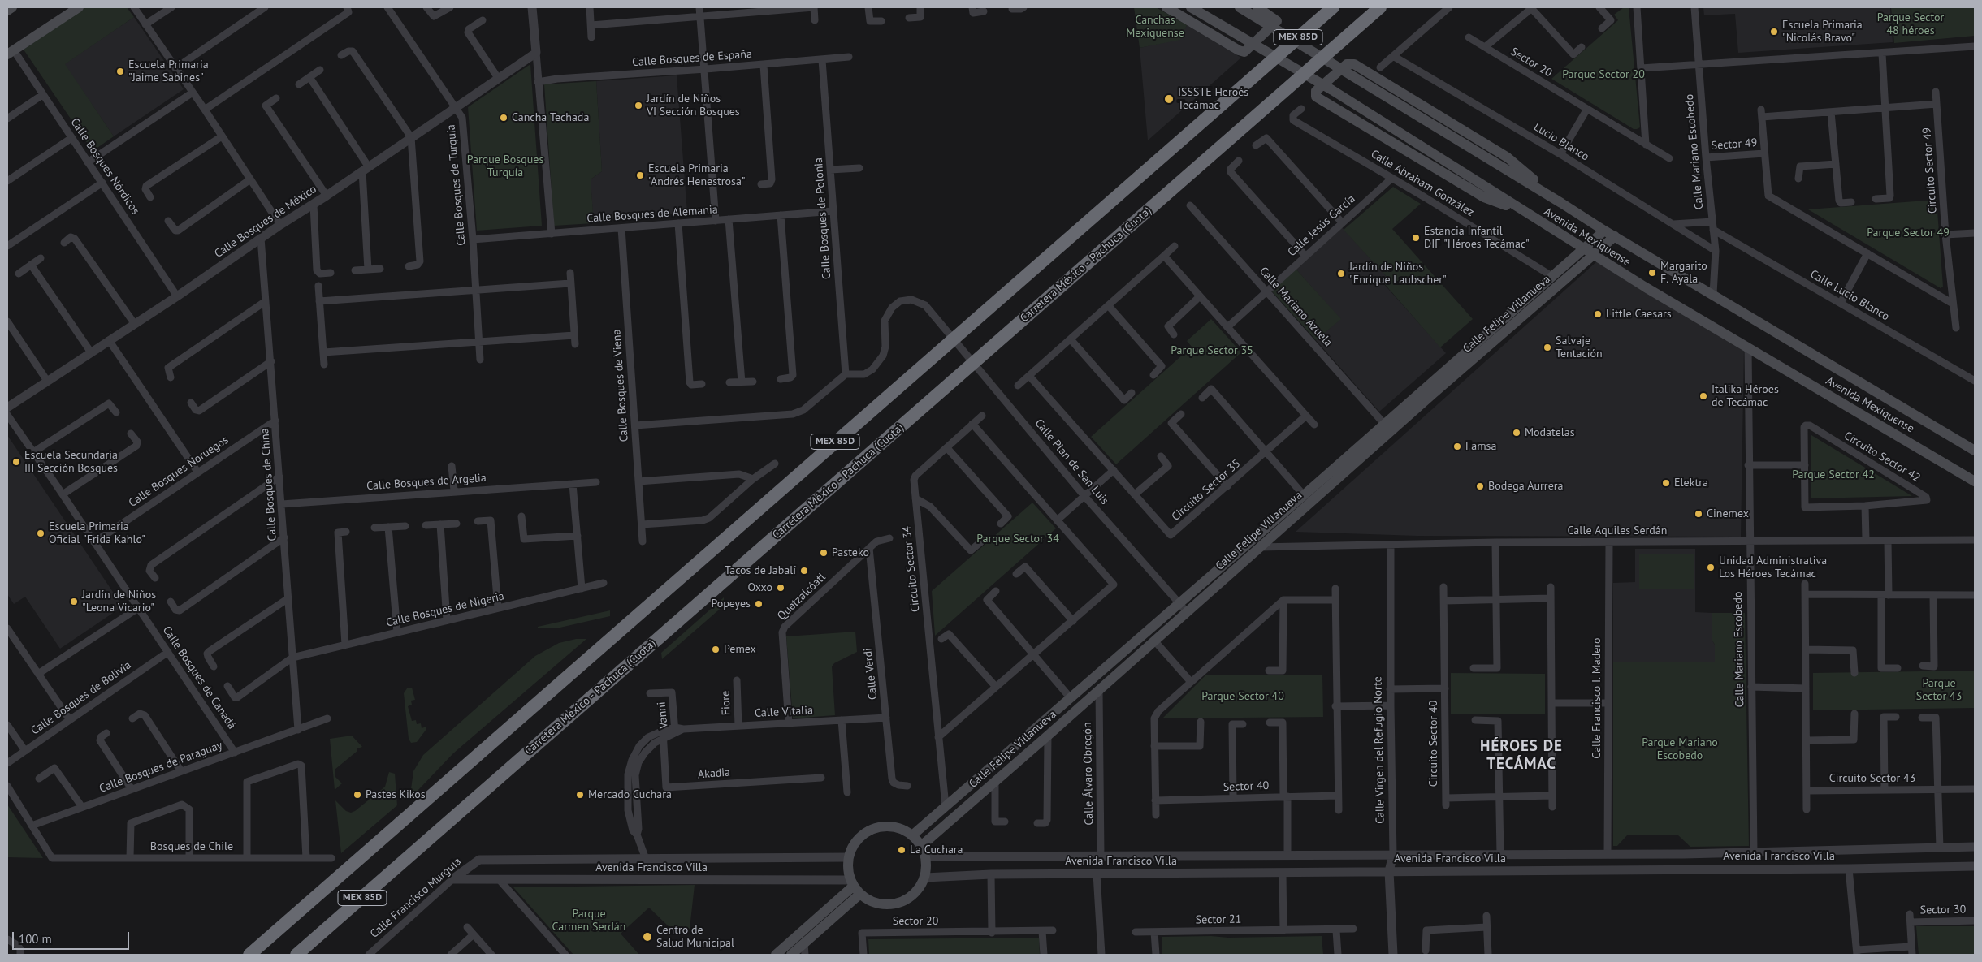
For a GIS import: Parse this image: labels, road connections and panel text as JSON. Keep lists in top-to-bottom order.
{
  "streets": {
    "highway": ["MEX 85D", "Carretera México - Pachuca (Cuota)"],
    "main road": ["Avenida Mexiquense", "Calle Felipe Villanueva"],
    "street": [
      "Calle Bosques de España",
      "Sector 20",
      "Lucio Blanco",
      "Sector 49",
      "Calle Mariano Escobedo",
      "Calle Bosques Nórdicos",
      "Circuito Sector 49",
      "Calle Abraham González",
      "Calle Bosques de Turquía",
      "Calle Bosques de Alemania",
      "Calle Bosques de Polonia",
      "Calle Bosques de México",
      "Calle Jesús García",
      "Calle Lucio Blanco",
      "Calle Mariano Azuela",
      "Calle Bosques de Viena",
      "Circuito Sector 42",
      "Calle Plan de San Luis",
      "Calle Bosques Noruegos",
      "Calle Bosques de Argelia",
      "Calle Bosques de China",
      "Circuito Sector 35",
      "Calle Aquiles Serdán",
      "Circuito Sector 34",
      "Quetzalcóatl",
      "Calle Bosques de Nigeria",
      "Calle Verdi",
      "Calle Bosques de Canadá",
      "Calle Bosques de Bolivia",
      "Calle Francisco I. Madero",
      "Fiore",
      "Calle Vitalia",
      "Vanni",
      "Circuito Sector 40",
      "Calle Virgen del Refugio Norte",
      "Calle Bosques de Paraguay",
      "Akadia",
      "Calle Álvaro Obregón",
      "Circuito Sector 43",
      "Sector 40",
      "Bosques de Chile",
      "Avenida Francisco Villa",
      "Calle Francisco Murguía",
      "Sector 30",
      "Sector 21"
    ]
  },
  "crossings": [
    ["Calle Bosques de España", "Calle Bosques de Polonia"],
    ["Lucio Blanco", "Calle Mariano Escobedo"],
    ["Sector 49", "Calle Mariano Escobedo"],
    ["Calle Mariano Escobedo", "Avenida Mexiquense"],
    ["Calle Mariano Escobedo", "Calle Lucio Blanco"],
    ["Calle Mariano Escobedo", "Calle Aquiles Serdán"],
    ["Calle Mariano Escobedo", "Avenida Francisco Villa"],
    ["Calle Bosques Nórdicos", "Calle Bosques de México"],
    ["Calle Abraham González", "Calle Jesús García"],
    ["Calle Abraham González", "Calle Felipe Villanueva"],
    ["Calle Bosques de Turquía", "Calle Bosques de Alemania"],
    ["Calle Bosques de Turquía", "Calle Bosques de México"],
    ["Calle Bosques de Alemania", "Calle Bosques de Polonia"],
    ["Calle Bosques de Alemania", "Calle Bosques de Viena"],
    ["Calle Bosques de Polonia", "Calle Plan de San Luis"],
    ["Calle Bosques de México", "Calle Bosques de China"],
    ["Calle Jesús García", "Calle Mariano Azuela"],
    ["Avenida Mexiquense", "Calle Felipe Villanueva"],
    ["Calle Mariano Azuela", "Calle Felipe Villanueva"],
    ["Calle Felipe Villanueva", "Calle Plan de San Luis"],
    ["Calle Felipe Villanueva", "Calle Aquiles Serdán"],
    ["Calle Felipe Villanueva", "Circuito Sector 34"],
    ["Calle Felipe Villanueva", "Calle Álvaro Obregón"],
    ["Calle Felipe Villanueva", "Avenida Francisco Villa"],
    ["Calle Bosques Noruegos", "Calle Bosques de China"],
    ["Calle Bosques Noruegos", "Calle Bosques de Canadá"],
    ["Calle Bosques de Argelia", "Calle Bosques de China"],
    ["Calle Bosques de China", "Calle Bosques de Nigeria"],
    ["Calle Bosques de China", "Calle Bosques de Paraguay"],
    ["Calle Aquiles Serdán", "Calle Francisco I. Madero"],
    ["Calle Aquiles Serdán", "Calle Virgen del Refugio Norte"],
    ["Quetzalcóatl", "Calle Verdi"],
    ["Quetzalcóatl", "Calle Vitalia"],
    ["Calle Verdi", "Calle Vitalia"],
    ["Calle Bosques de Canadá", "Calle Bosques de Bolivia"],
    ["Calle Bosques de Canadá", "Calle Bosques de Paraguay"],
    ["Calle Francisco I. Madero", "Avenida Francisco Villa"],
    ["Fiore", "Calle Vitalia"],
    ["Calle Vitalia", "Vanni"],
    ["Calle Vitalia", "Akadia"],
    ["Calle Vitalia", "Avenida Francisco Villa"],
    ["Circuito Sector 40", "Calle Virgen del Refugio Norte"],
    ["Calle Virgen del Refugio Norte", "Avenida Francisco Villa"],
    ["Calle Bosques de Paraguay", "Bosques de Chile"],
    ["Calle Álvaro Obregón", "Avenida Francisco Villa"],
    ["Avenida Francisco Villa", "Calle Francisco Murguía"]
  ],
  "districts": ["HÉROES DE TECÁMAC"],
  "parks": [
    "Parque Sector 48 héroes",
    "Canchas Mexiquense",
    "Parque Sector 20",
    "Parque Bosques Turquía",
    "Parque Sector 49",
    "Parque Sector 35",
    "Parque Sector 42",
    "Parque Sector 34",
    "Parque Sector 43",
    "Parque Sector 40",
    "Parque Mariano Escobedo",
    "Parque Carmen Serdán"
  ],
  "places": [
    "Escuela Primaria \"Nicolás Bravo\"",
    "Escuela Primaria \"Jaime Sabines\"",
    "ISSSTE Heroés Tecámac",
    "Jardín de Niños VI Sección Bosques",
    "Cancha Techada",
    "Escuela Primaria \"Andrés Henestrosa\"",
    "Estancia Infantil DIF \"Héroes Tecámac\"",
    "Margarito F. Ayala",
    "Jardín de Niños \"Enrique Laubscher\"",
    "Little Caesars",
    "Salvaje Tentación",
    "Italika Héroes de Tecámac",
    "Modatelas",
    "Famsa",
    "Escuela Secundaria III Sección Bosques",
    "Elektra",
    "Bodega Aurrera",
    "Cinemex",
    "Escuela Primaria Oficial \"Frida Kahlo\"",
    "Pasteko",
    "Unidad Administrativa Los Héroes Tecámac",
    "Tacos de Jabalí",
    "Oxxo",
    "Jardín de Niños \"Leona Vicario\"",
    "Popeyes",
    "Pemex",
    "Pastes Kikos",
    "Mercado Cuchara",
    "La Cuchara",
    "Centro de Salud Municipal"
  ],
  "scale_bar": "100 m"
}
